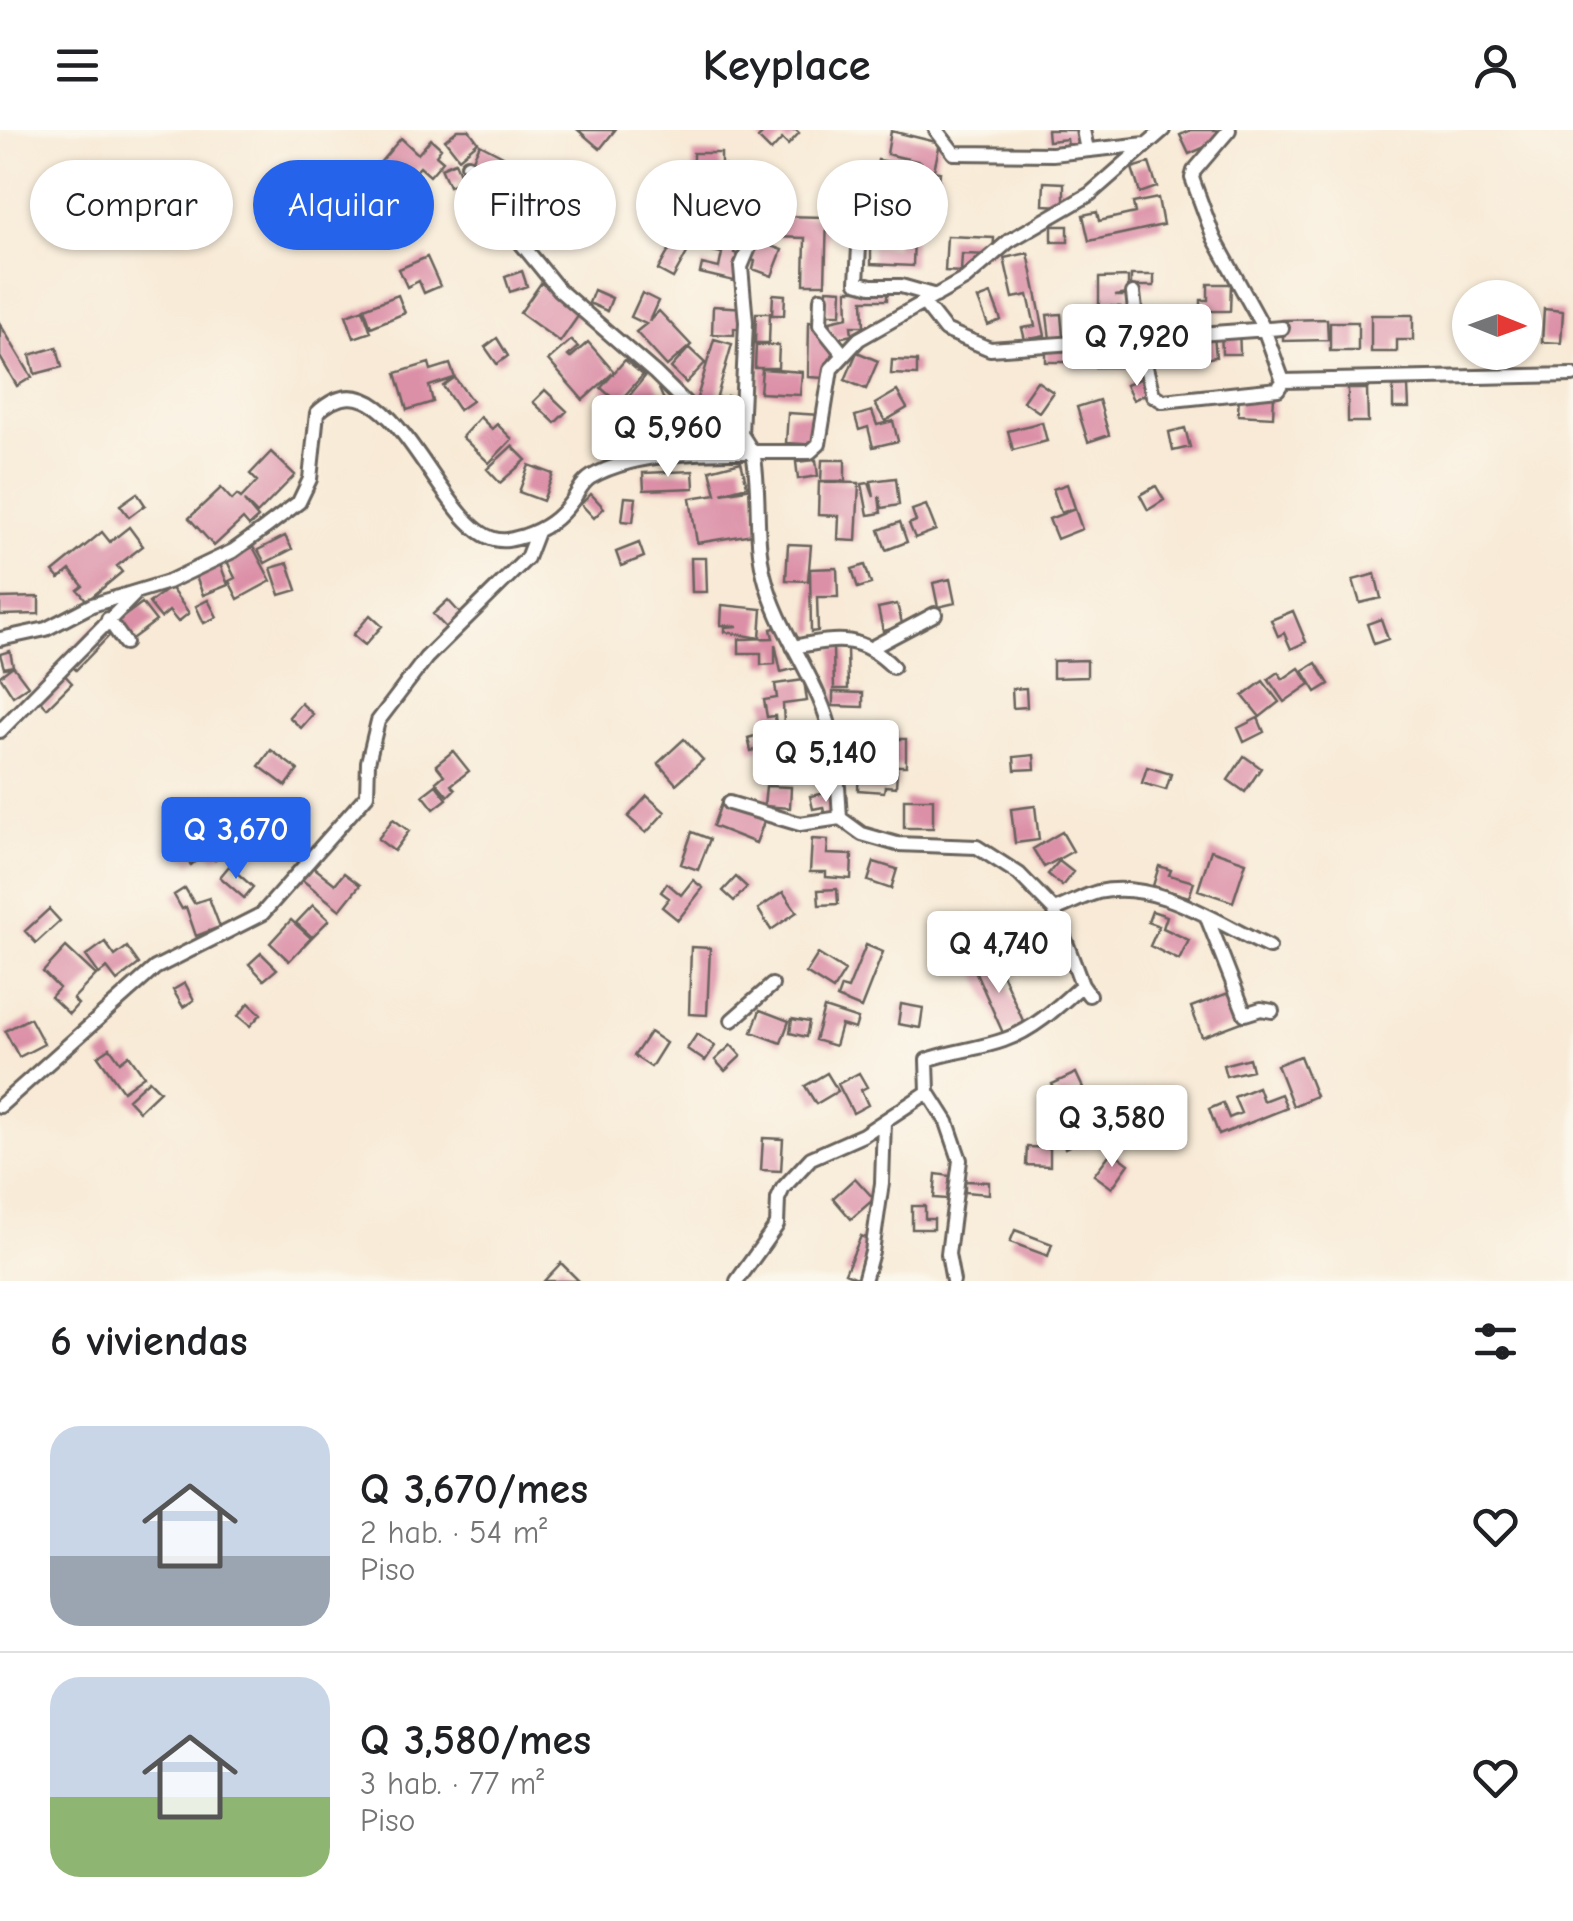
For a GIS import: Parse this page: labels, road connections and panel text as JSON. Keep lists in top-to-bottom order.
{
  "north": "right",
  "page": {
    "header": "Keyplace",
    "chip": [
      "Comprar",
      "Alquilar",
      "Filtros",
      "Nuevo",
      "Piso"
    ],
    "price": [
      "Q 7,920",
      "Q 5,960",
      "Q 5,140",
      "Q 3,670",
      "Q 4,740",
      "Q 3,580"
    ],
    "heading": "6 viviendas",
    "list": [
      {
        "name": "Q 3,670/mes",
        "note": "2 hab. · 54 m² · Piso"
      },
      {
        "name": "Q 3,580/mes",
        "note": "3 hab. · 77 m² · Piso"
      }
    ]
  }
}
